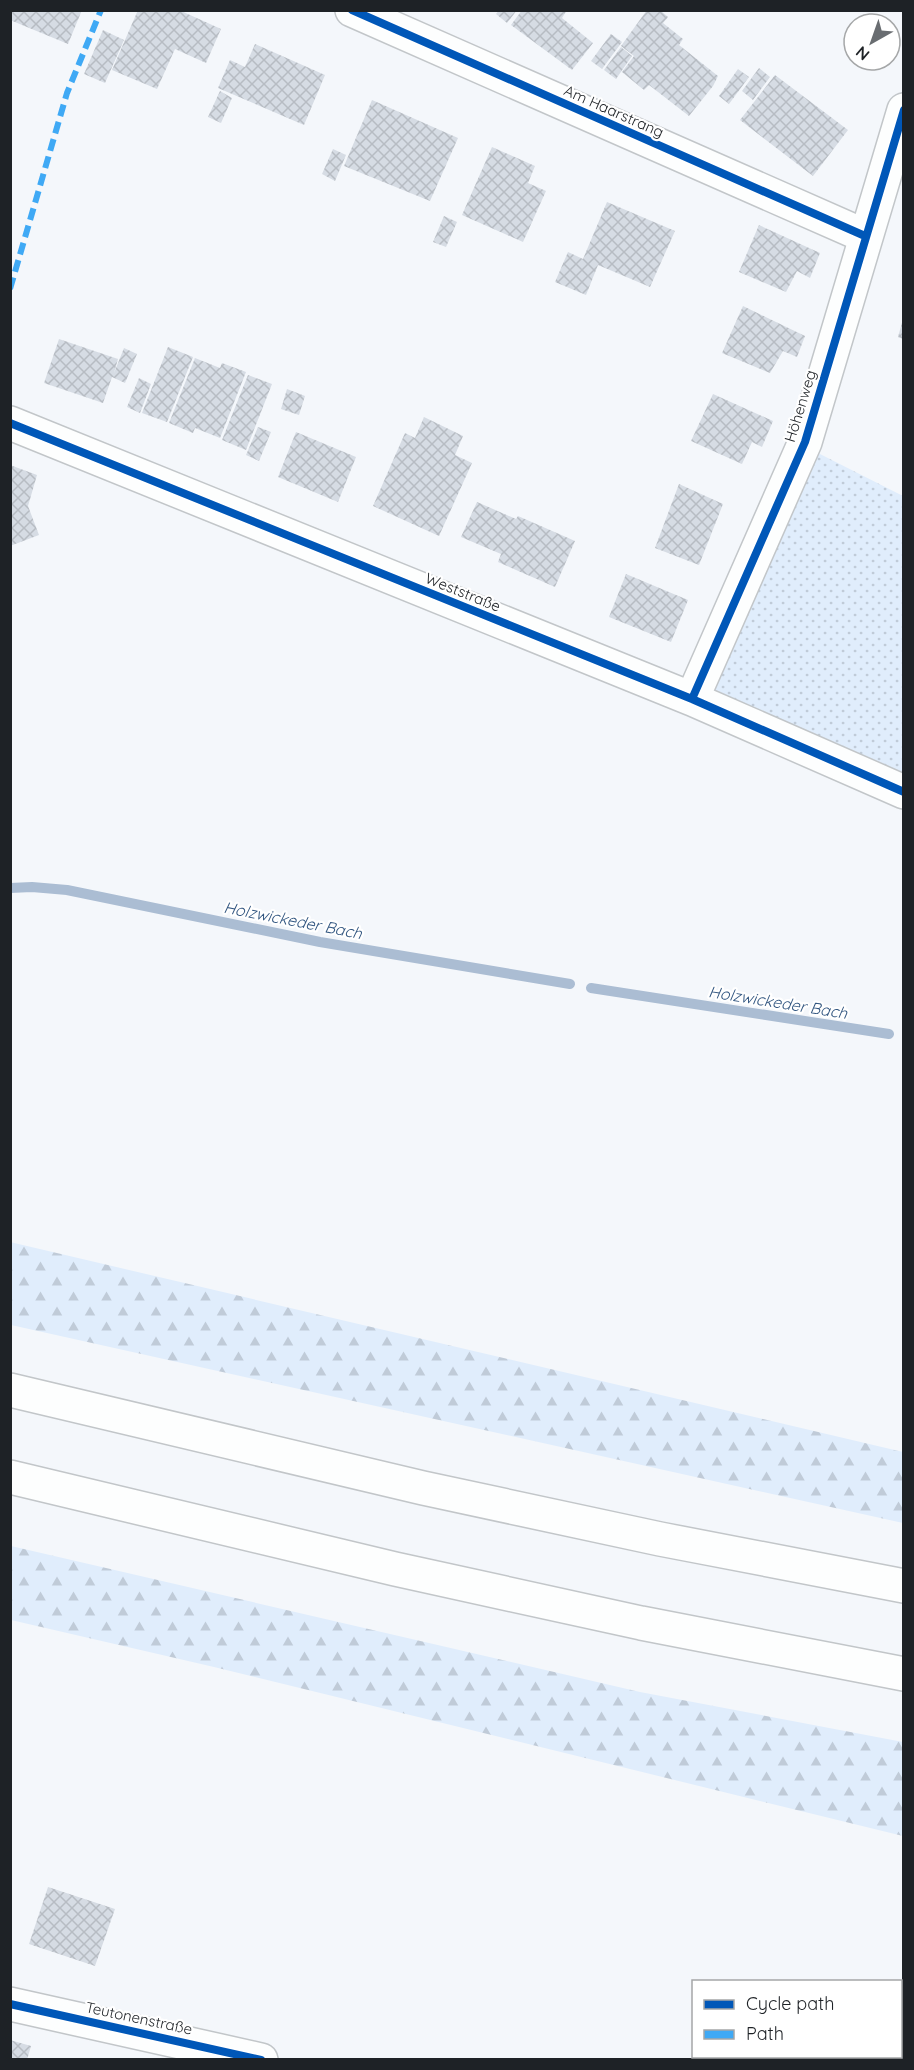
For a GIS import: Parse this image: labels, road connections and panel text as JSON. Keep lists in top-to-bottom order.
{
  "streets": {
    "main road": [
      "Am Haarstrang",
      "Höhenweg",
      "Weststraße",
      "Teutonenstraße"
    ]
  },
  "crossings": [
    ["Am Haarstrang", "Höhenweg"],
    ["Höhenweg", "Weststraße"]
  ],
  "water": ["Holzwickeder Bach"],
  "legend": ["Cycle path", "Path"],
  "north": "bottom left"
}
